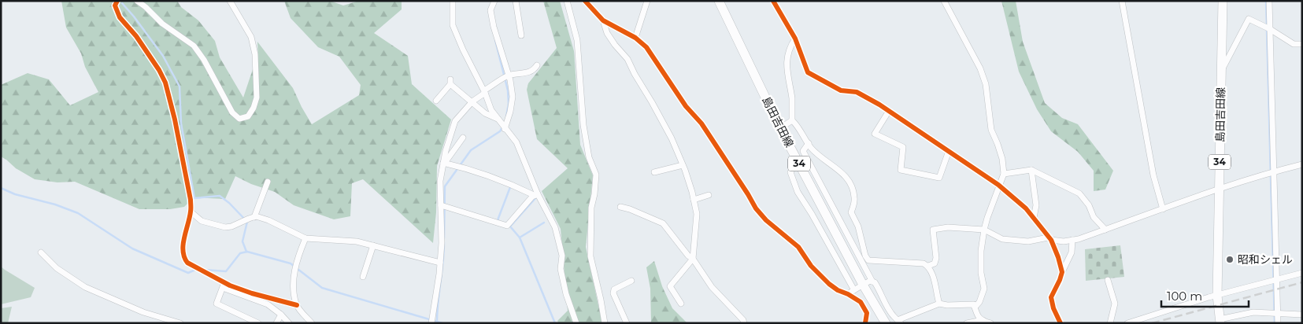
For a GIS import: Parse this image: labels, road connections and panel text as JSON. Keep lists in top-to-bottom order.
{
  "streets": {
    "main road": ["島田吉田線", "34"]
  },
  "places": ["昭和シェル"],
  "scale_bar": "100 m"
}
